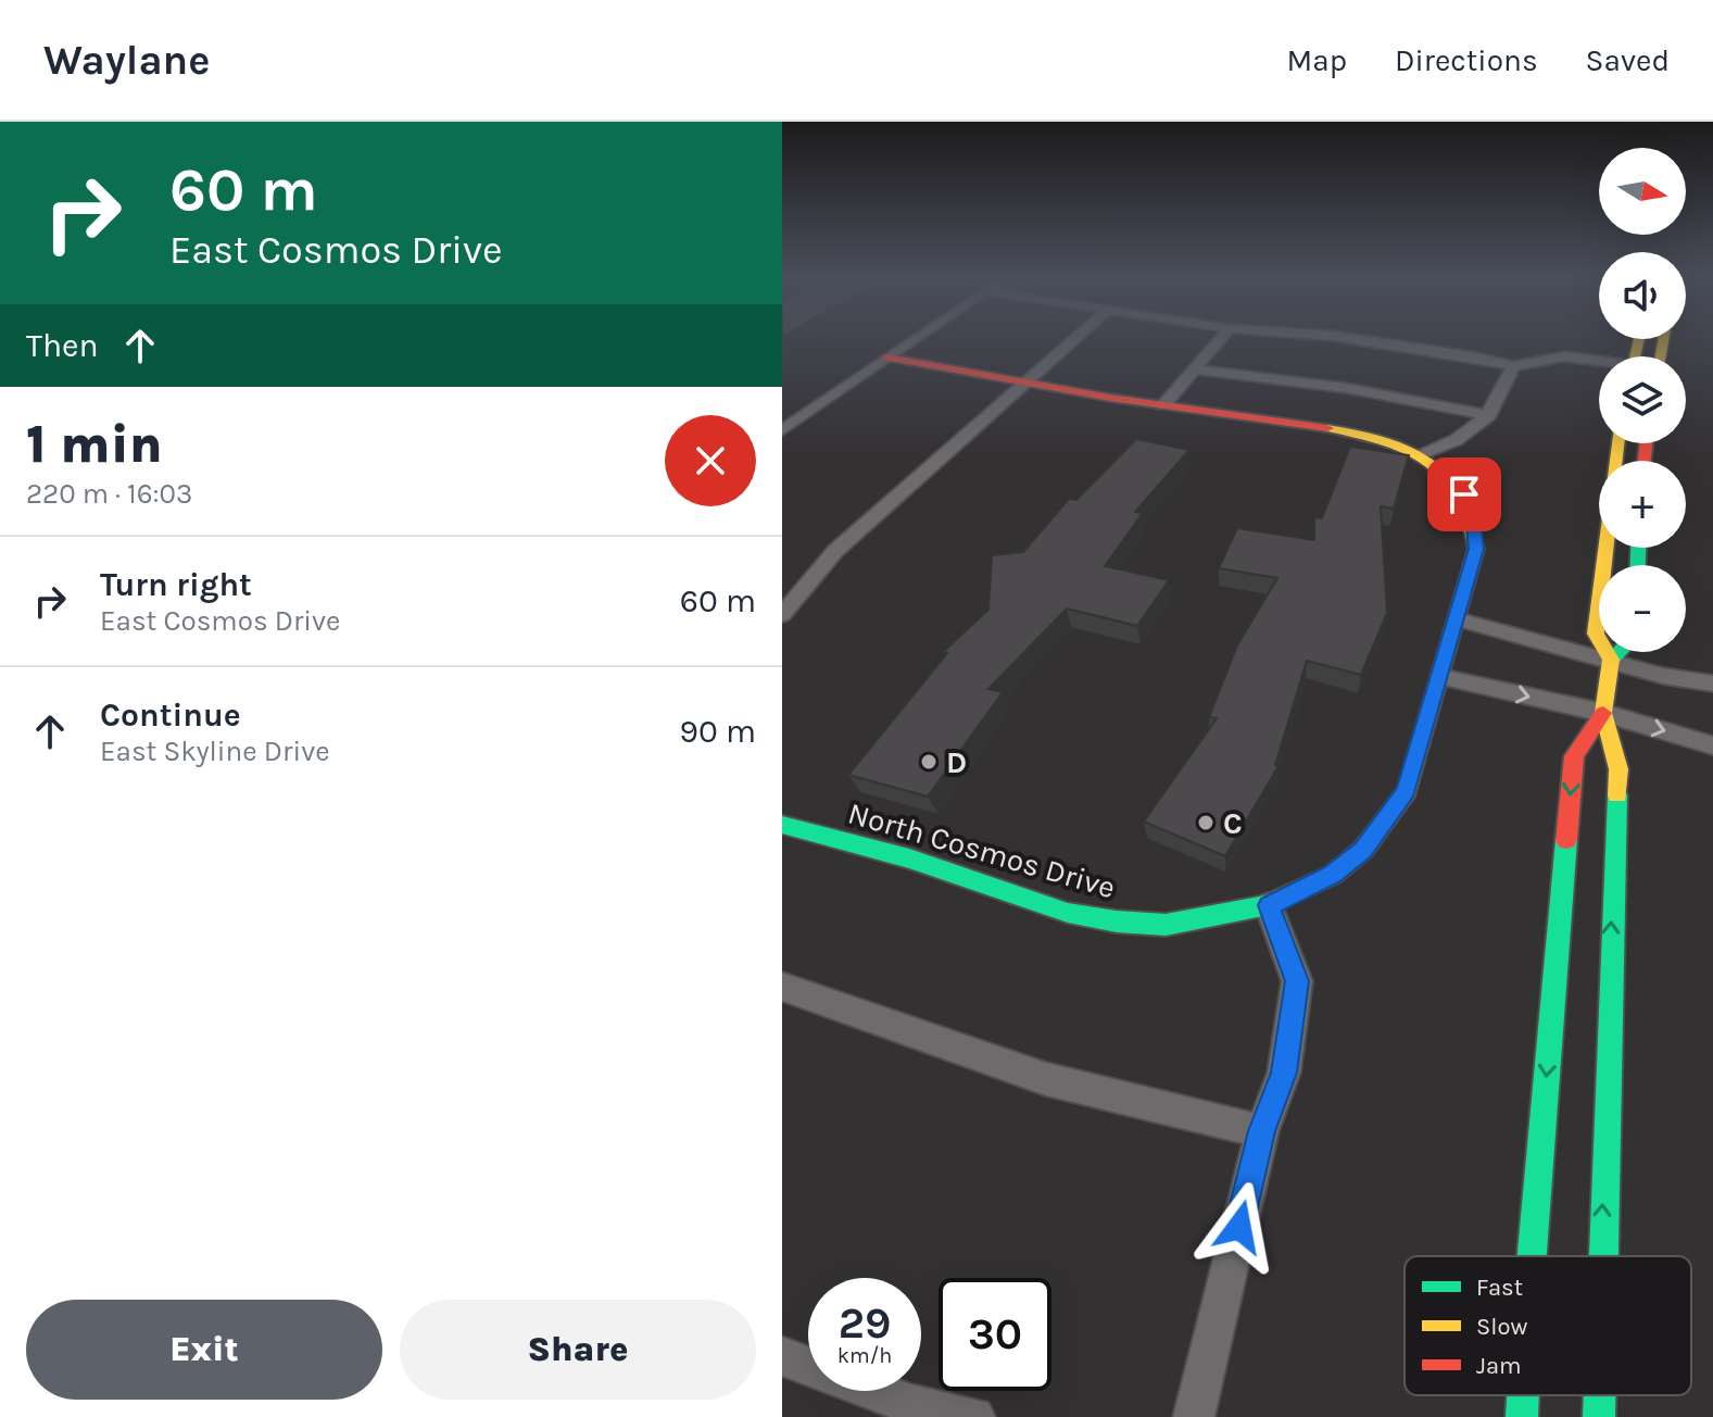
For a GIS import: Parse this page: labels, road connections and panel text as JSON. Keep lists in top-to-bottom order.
{
  "streets": {
    "street": ["North Cosmos Drive"]
  },
  "places": ["D", "C"],
  "legend": ["Fast", "Slow", "Jam"],
  "north": "right",
  "page": {
    "header": "Waylane",
    "nav": ["Map", "Directions", "Saved"],
    "turn": ["60 m", "East Cosmos Drive"],
    "map_buttons": ["+", "−"],
    "then": "Then",
    "heading": ["1 min", "220 m · 16:03"],
    "list": [
      {
        "name": "Turn right",
        "note": "East Cosmos Drive",
        "value": "60 m"
      },
      {
        "name": "Continue",
        "note": "East Skyline Drive",
        "value": "90 m"
      }
    ],
    "speed": "29 km/h",
    "limit": "30",
    "buttons": ["Exit", "Share"]
  }
}
